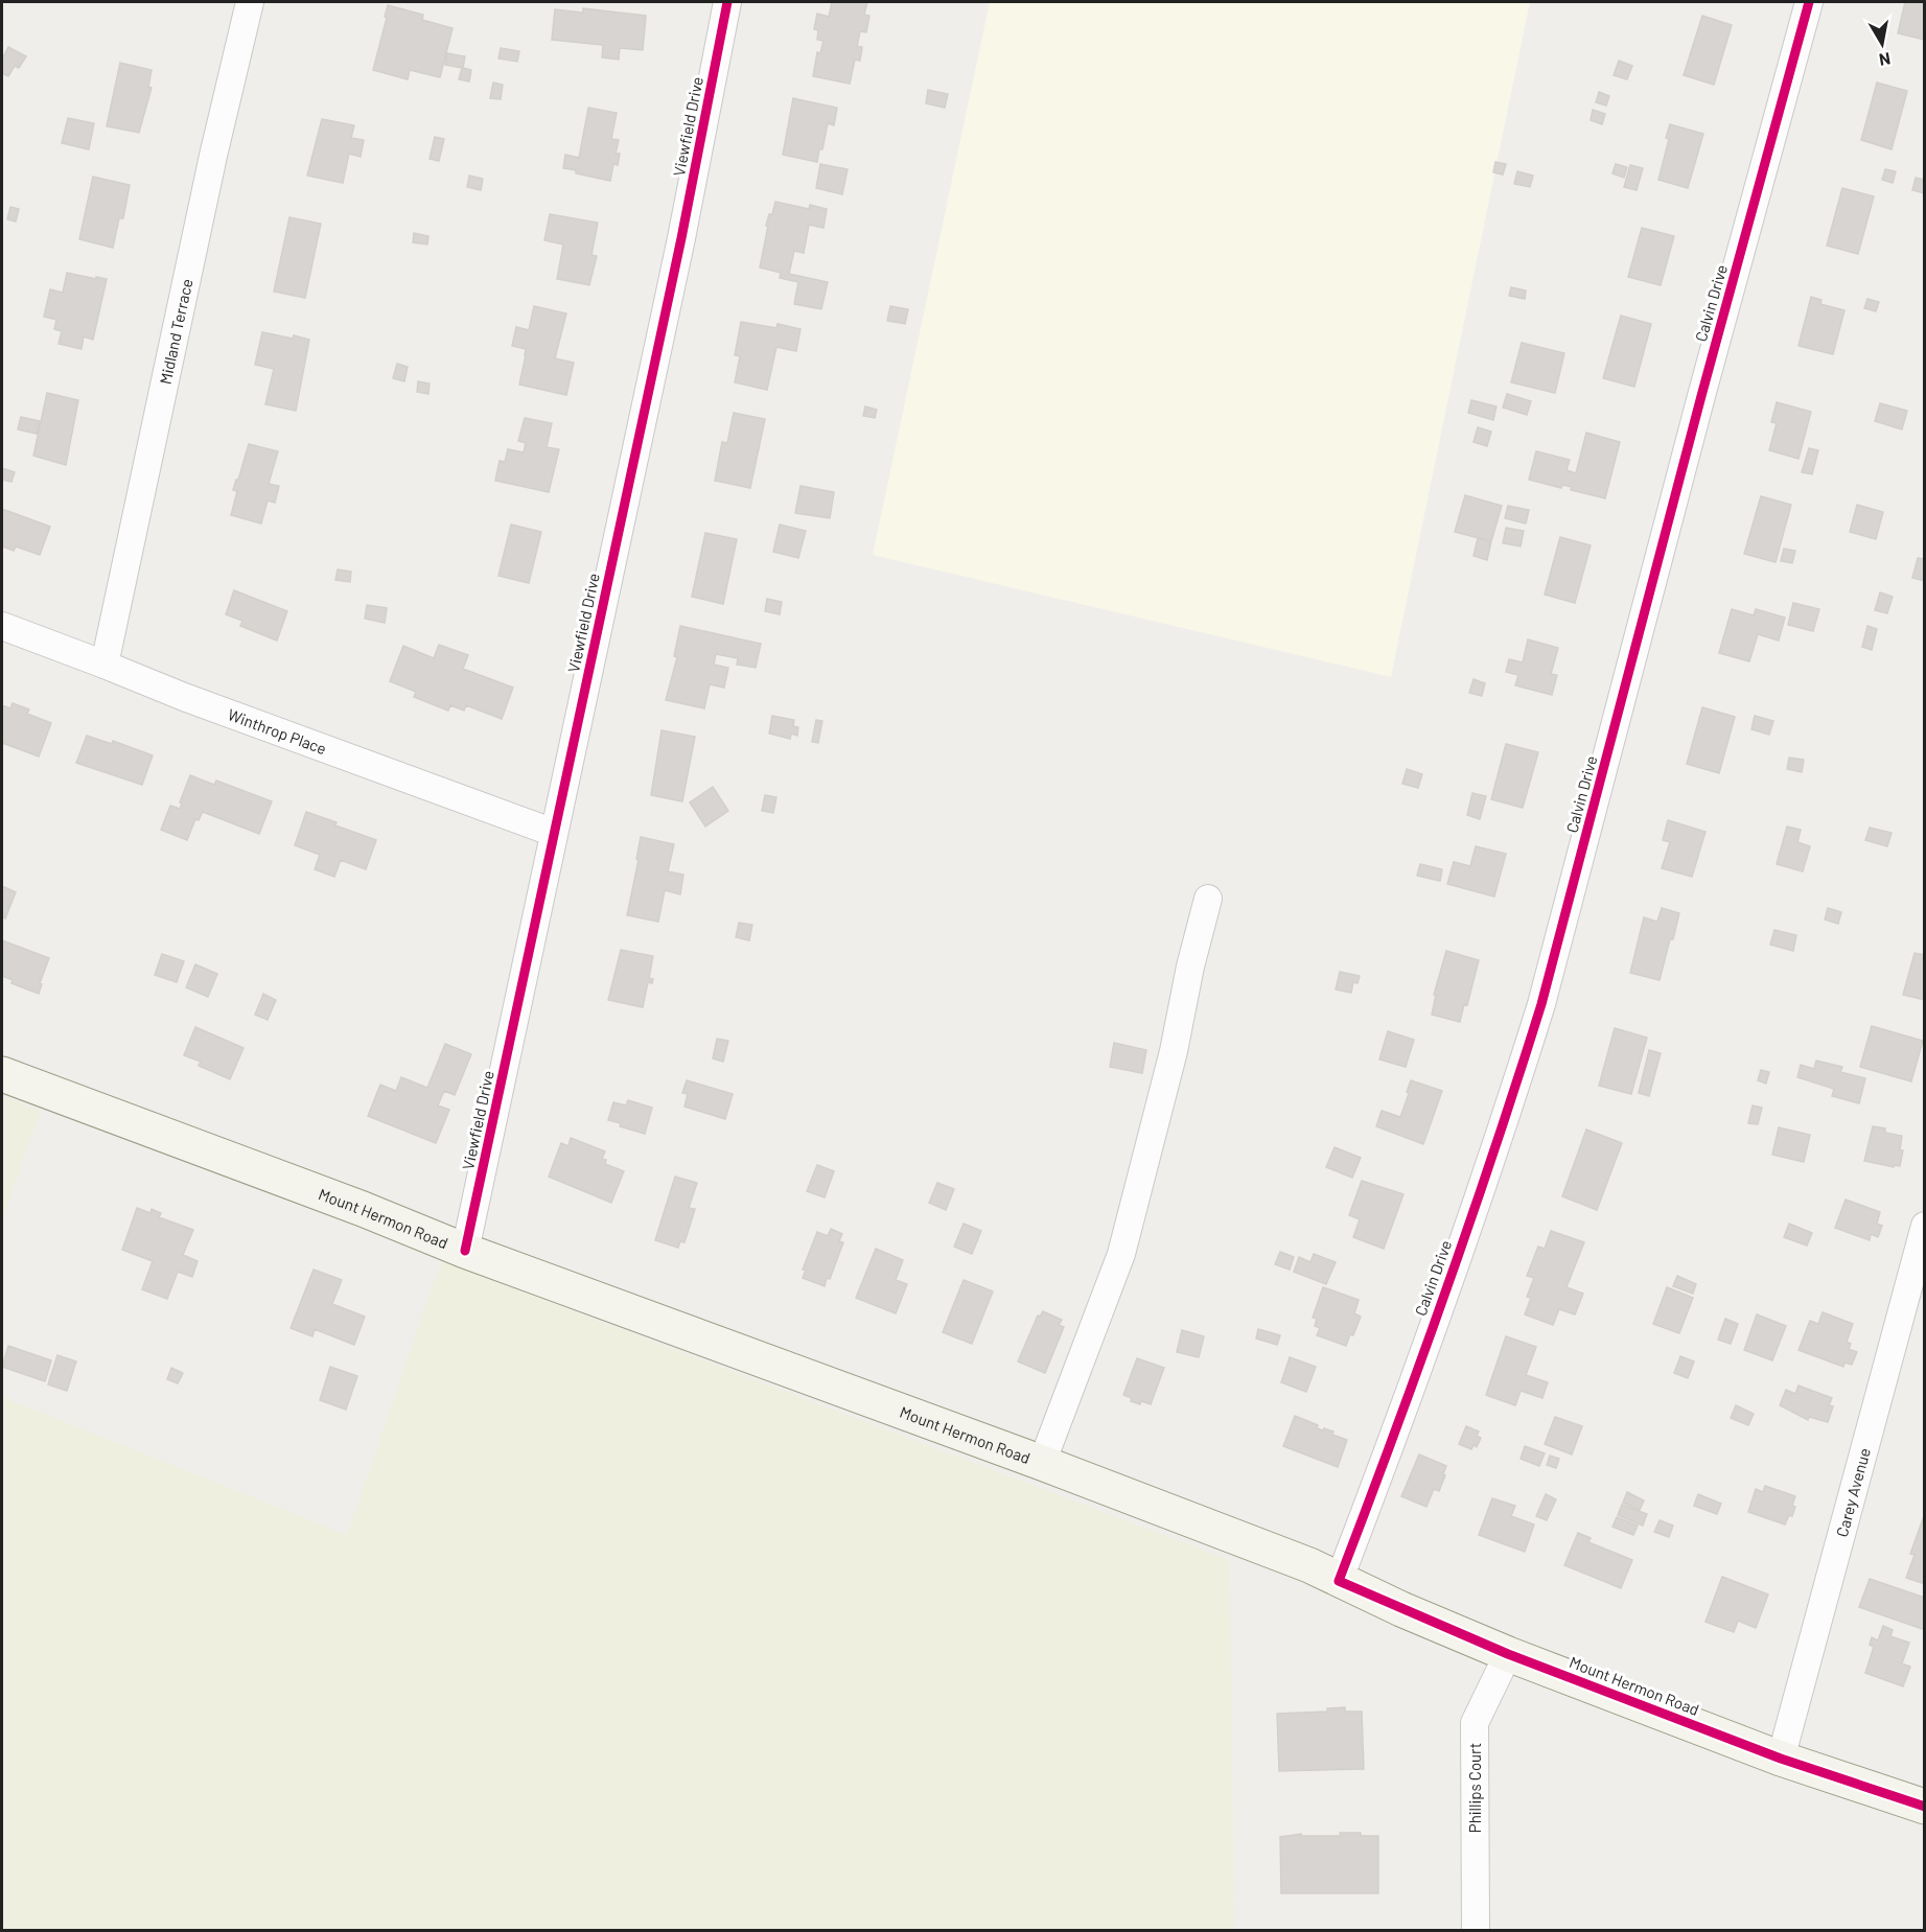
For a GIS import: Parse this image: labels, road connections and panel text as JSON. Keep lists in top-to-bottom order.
{
  "streets": {
    "main road": ["Mount Hermon Road"],
    "street": [
      "Viewfield Drive",
      "Calvin Drive",
      "Midland Terrace",
      "Winthrop Place",
      "Carey Avenue",
      "Phillips Court"
    ]
  },
  "crossings": [
    ["Viewfield Drive", "Winthrop Place"],
    ["Viewfield Drive", "Mount Hermon Road"],
    ["Calvin Drive", "Mount Hermon Road"],
    ["Midland Terrace", "Winthrop Place"],
    ["Mount Hermon Road", "Carey Avenue"],
    ["Mount Hermon Road", "Phillips Court"]
  ],
  "north": "bottom"
}
